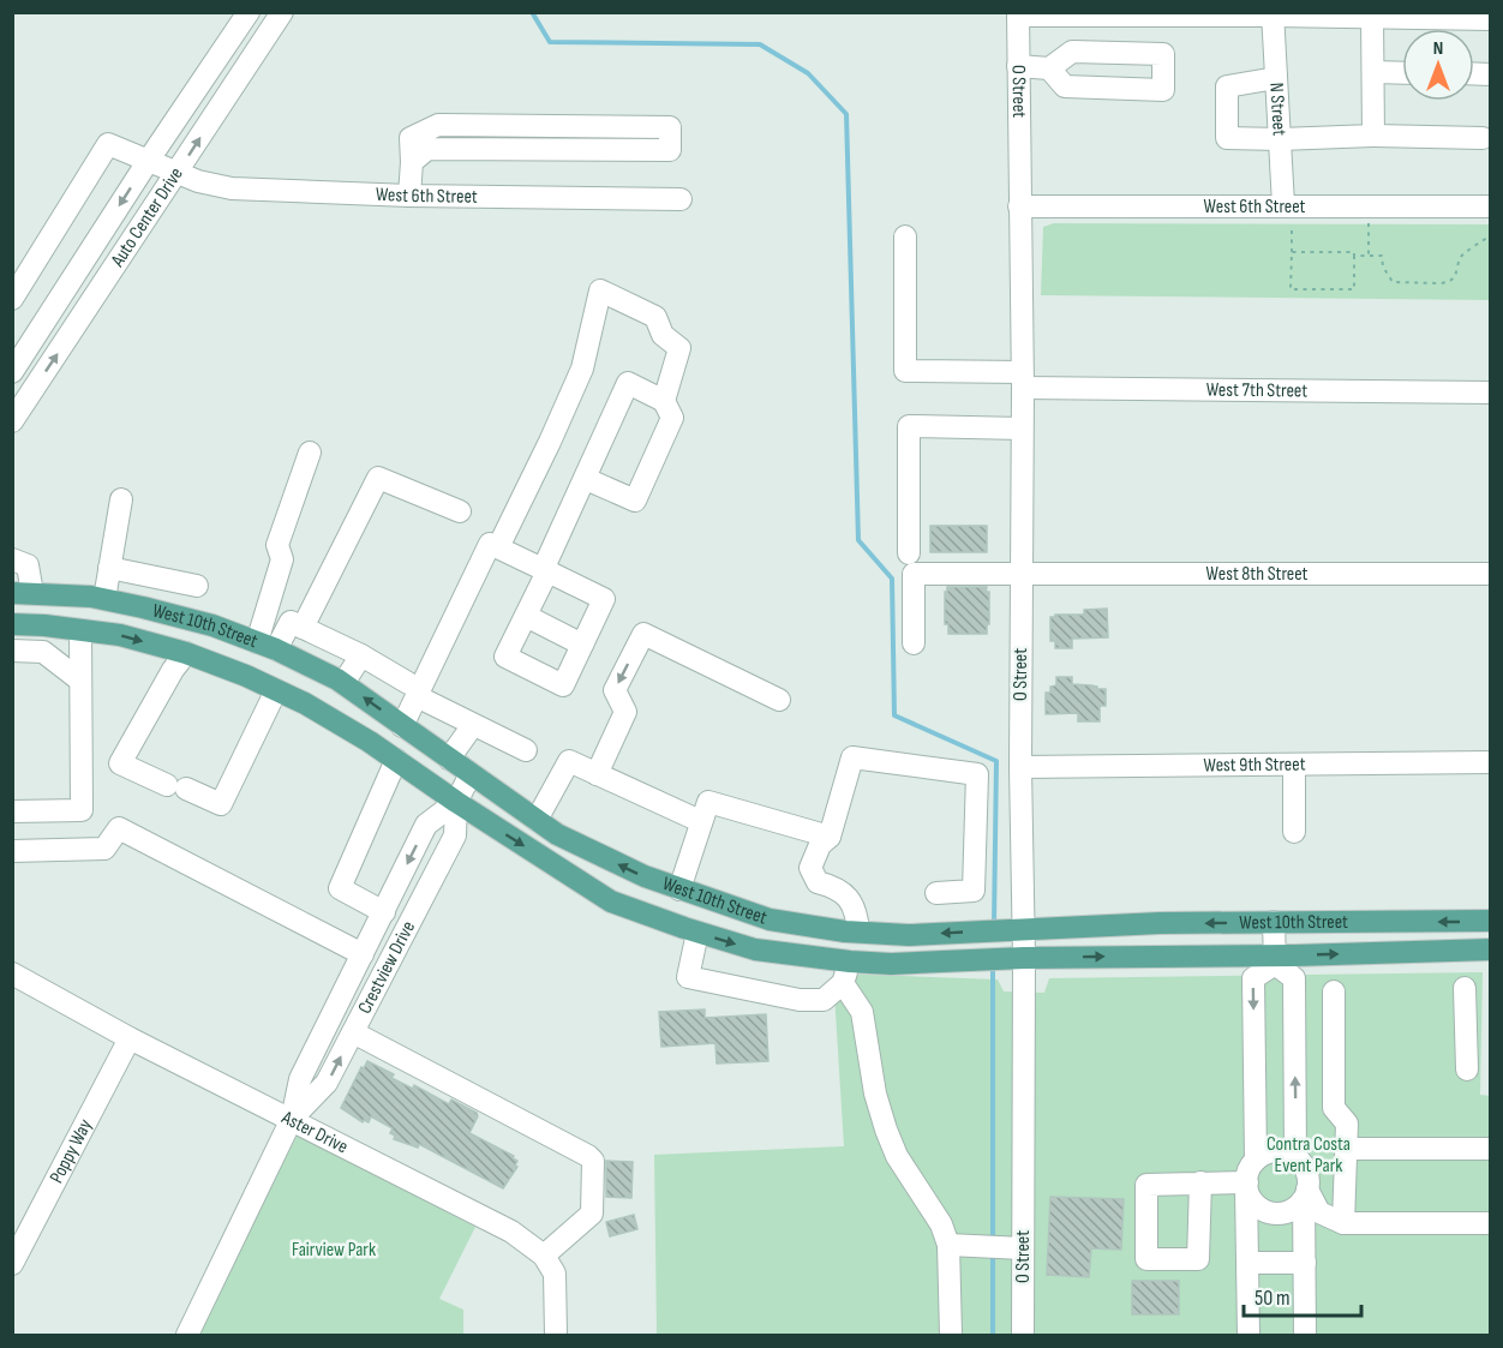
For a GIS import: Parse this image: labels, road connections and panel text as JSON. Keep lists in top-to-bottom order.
{
  "streets": {
    "main road": ["West 10th Street"],
    "street": [
      "O Street",
      "N Street",
      "West 6th Street",
      "Auto Center Drive",
      "West 7th Street",
      "West 8th Street",
      "West 9th Street",
      "Crestview Drive",
      "Aster Drive",
      "Poppy Way"
    ]
  },
  "crossings": [
    ["O Street", "West 6th Street"],
    ["O Street", "West 7th Street"],
    ["O Street", "West 8th Street"],
    ["O Street", "West 10th Street"],
    ["O Street", "West 9th Street"],
    ["N Street", "West 6th Street"],
    ["West 6th Street", "Auto Center Drive"],
    ["West 10th Street", "Crestview Drive"],
    ["Crestview Drive", "Aster Drive"],
    ["Aster Drive", "Poppy Way"]
  ],
  "parks": ["Contra Costa Event Park", "Fairview Park"],
  "scale_bar": "50 m",
  "north": "top"
}
